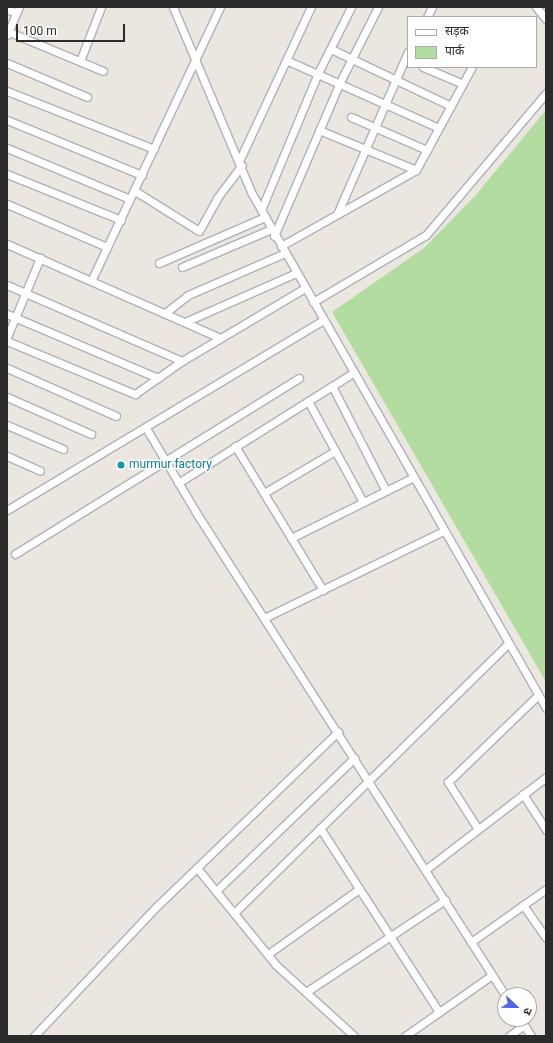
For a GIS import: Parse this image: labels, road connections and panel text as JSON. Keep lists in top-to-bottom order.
{
  "places": ["murmur factory"],
  "legend": ["सड़क", "पार्क"],
  "scale_bar": "100 m",
  "north": "right"
}
